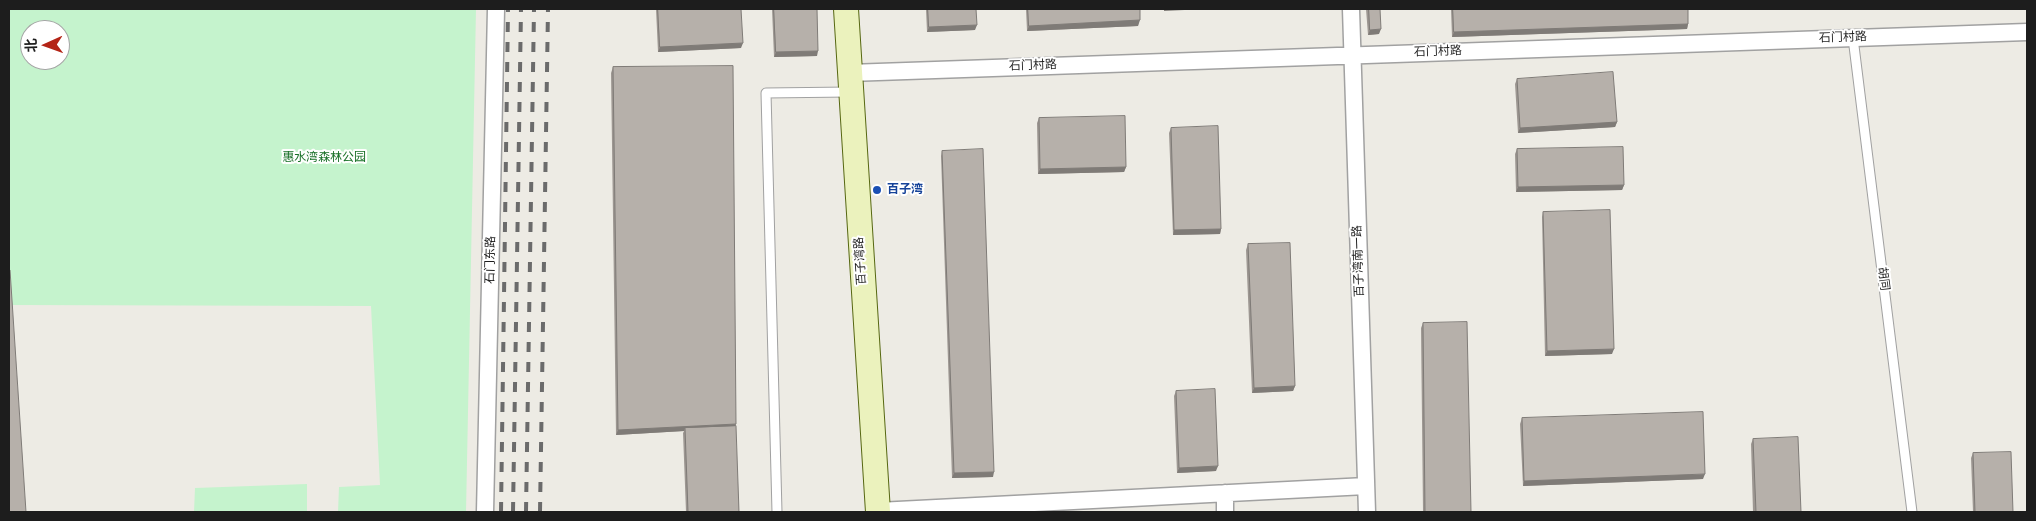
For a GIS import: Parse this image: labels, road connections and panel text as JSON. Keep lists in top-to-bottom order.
{
  "streets": {
    "street": [
      "石门村路",
      "石门东路",
      "百子湾路",
      "百子湾南一路"
    ],
    "lane": ["胡同"]
  },
  "crossings": [
    ["石门村路", "百子湾路"],
    ["石门村路", "百子湾南一路"]
  ],
  "parks": ["惠水湾森林公园"],
  "places": ["百子湾"],
  "north": "left"
}
